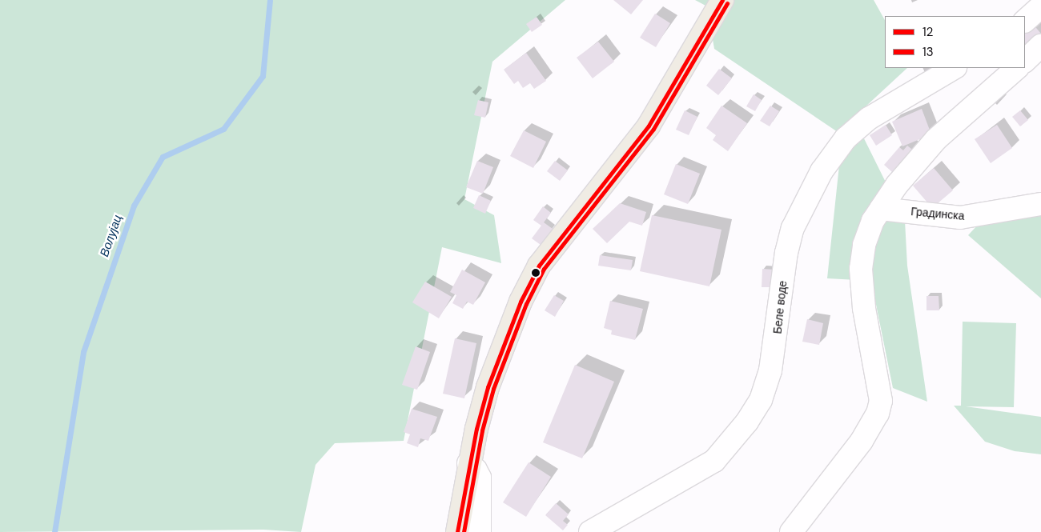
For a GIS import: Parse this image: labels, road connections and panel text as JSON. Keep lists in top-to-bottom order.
{
  "streets": {
    "street": ["Градинска", "Беле воде"]
  },
  "water": ["Волујац"],
  "lines": ["transit line 12", "transit line 13"],
  "legend": ["12", "13"]
}
